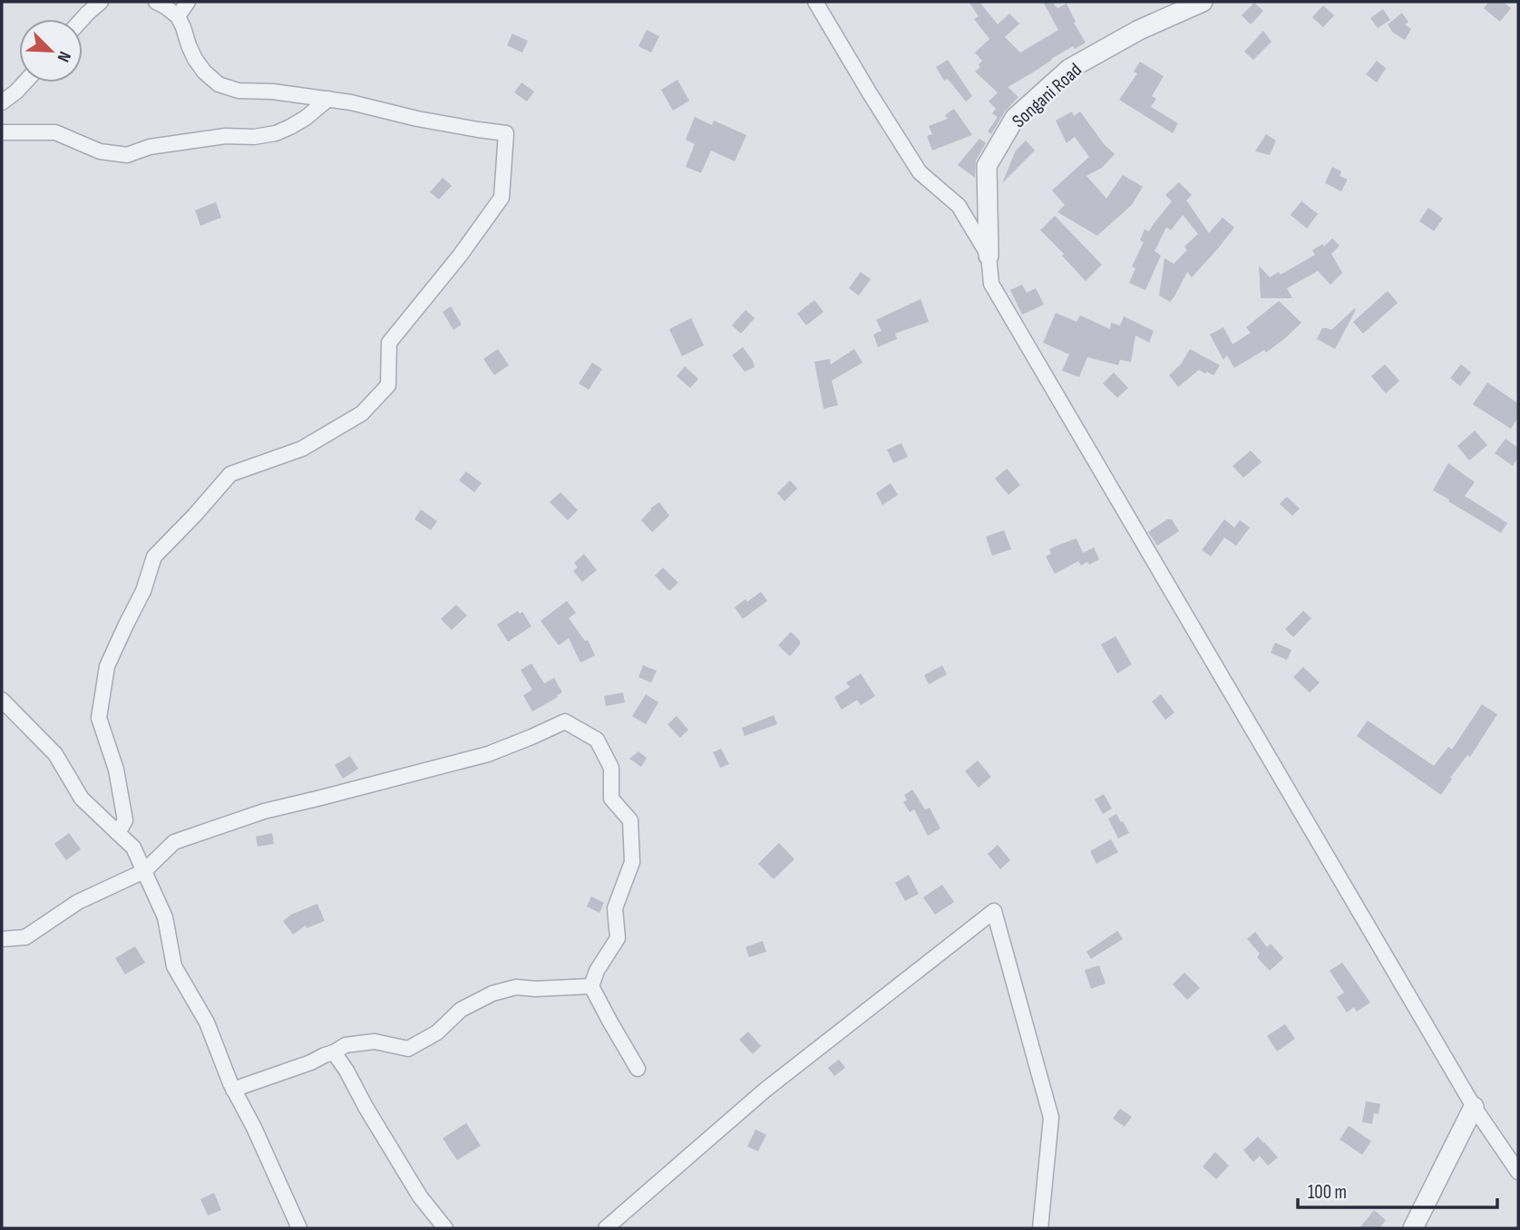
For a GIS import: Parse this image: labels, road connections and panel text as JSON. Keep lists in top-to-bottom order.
{
  "streets": {
    "street": ["Songani Road"]
  },
  "scale_bar": "100 m",
  "north": "bottom right"
}
